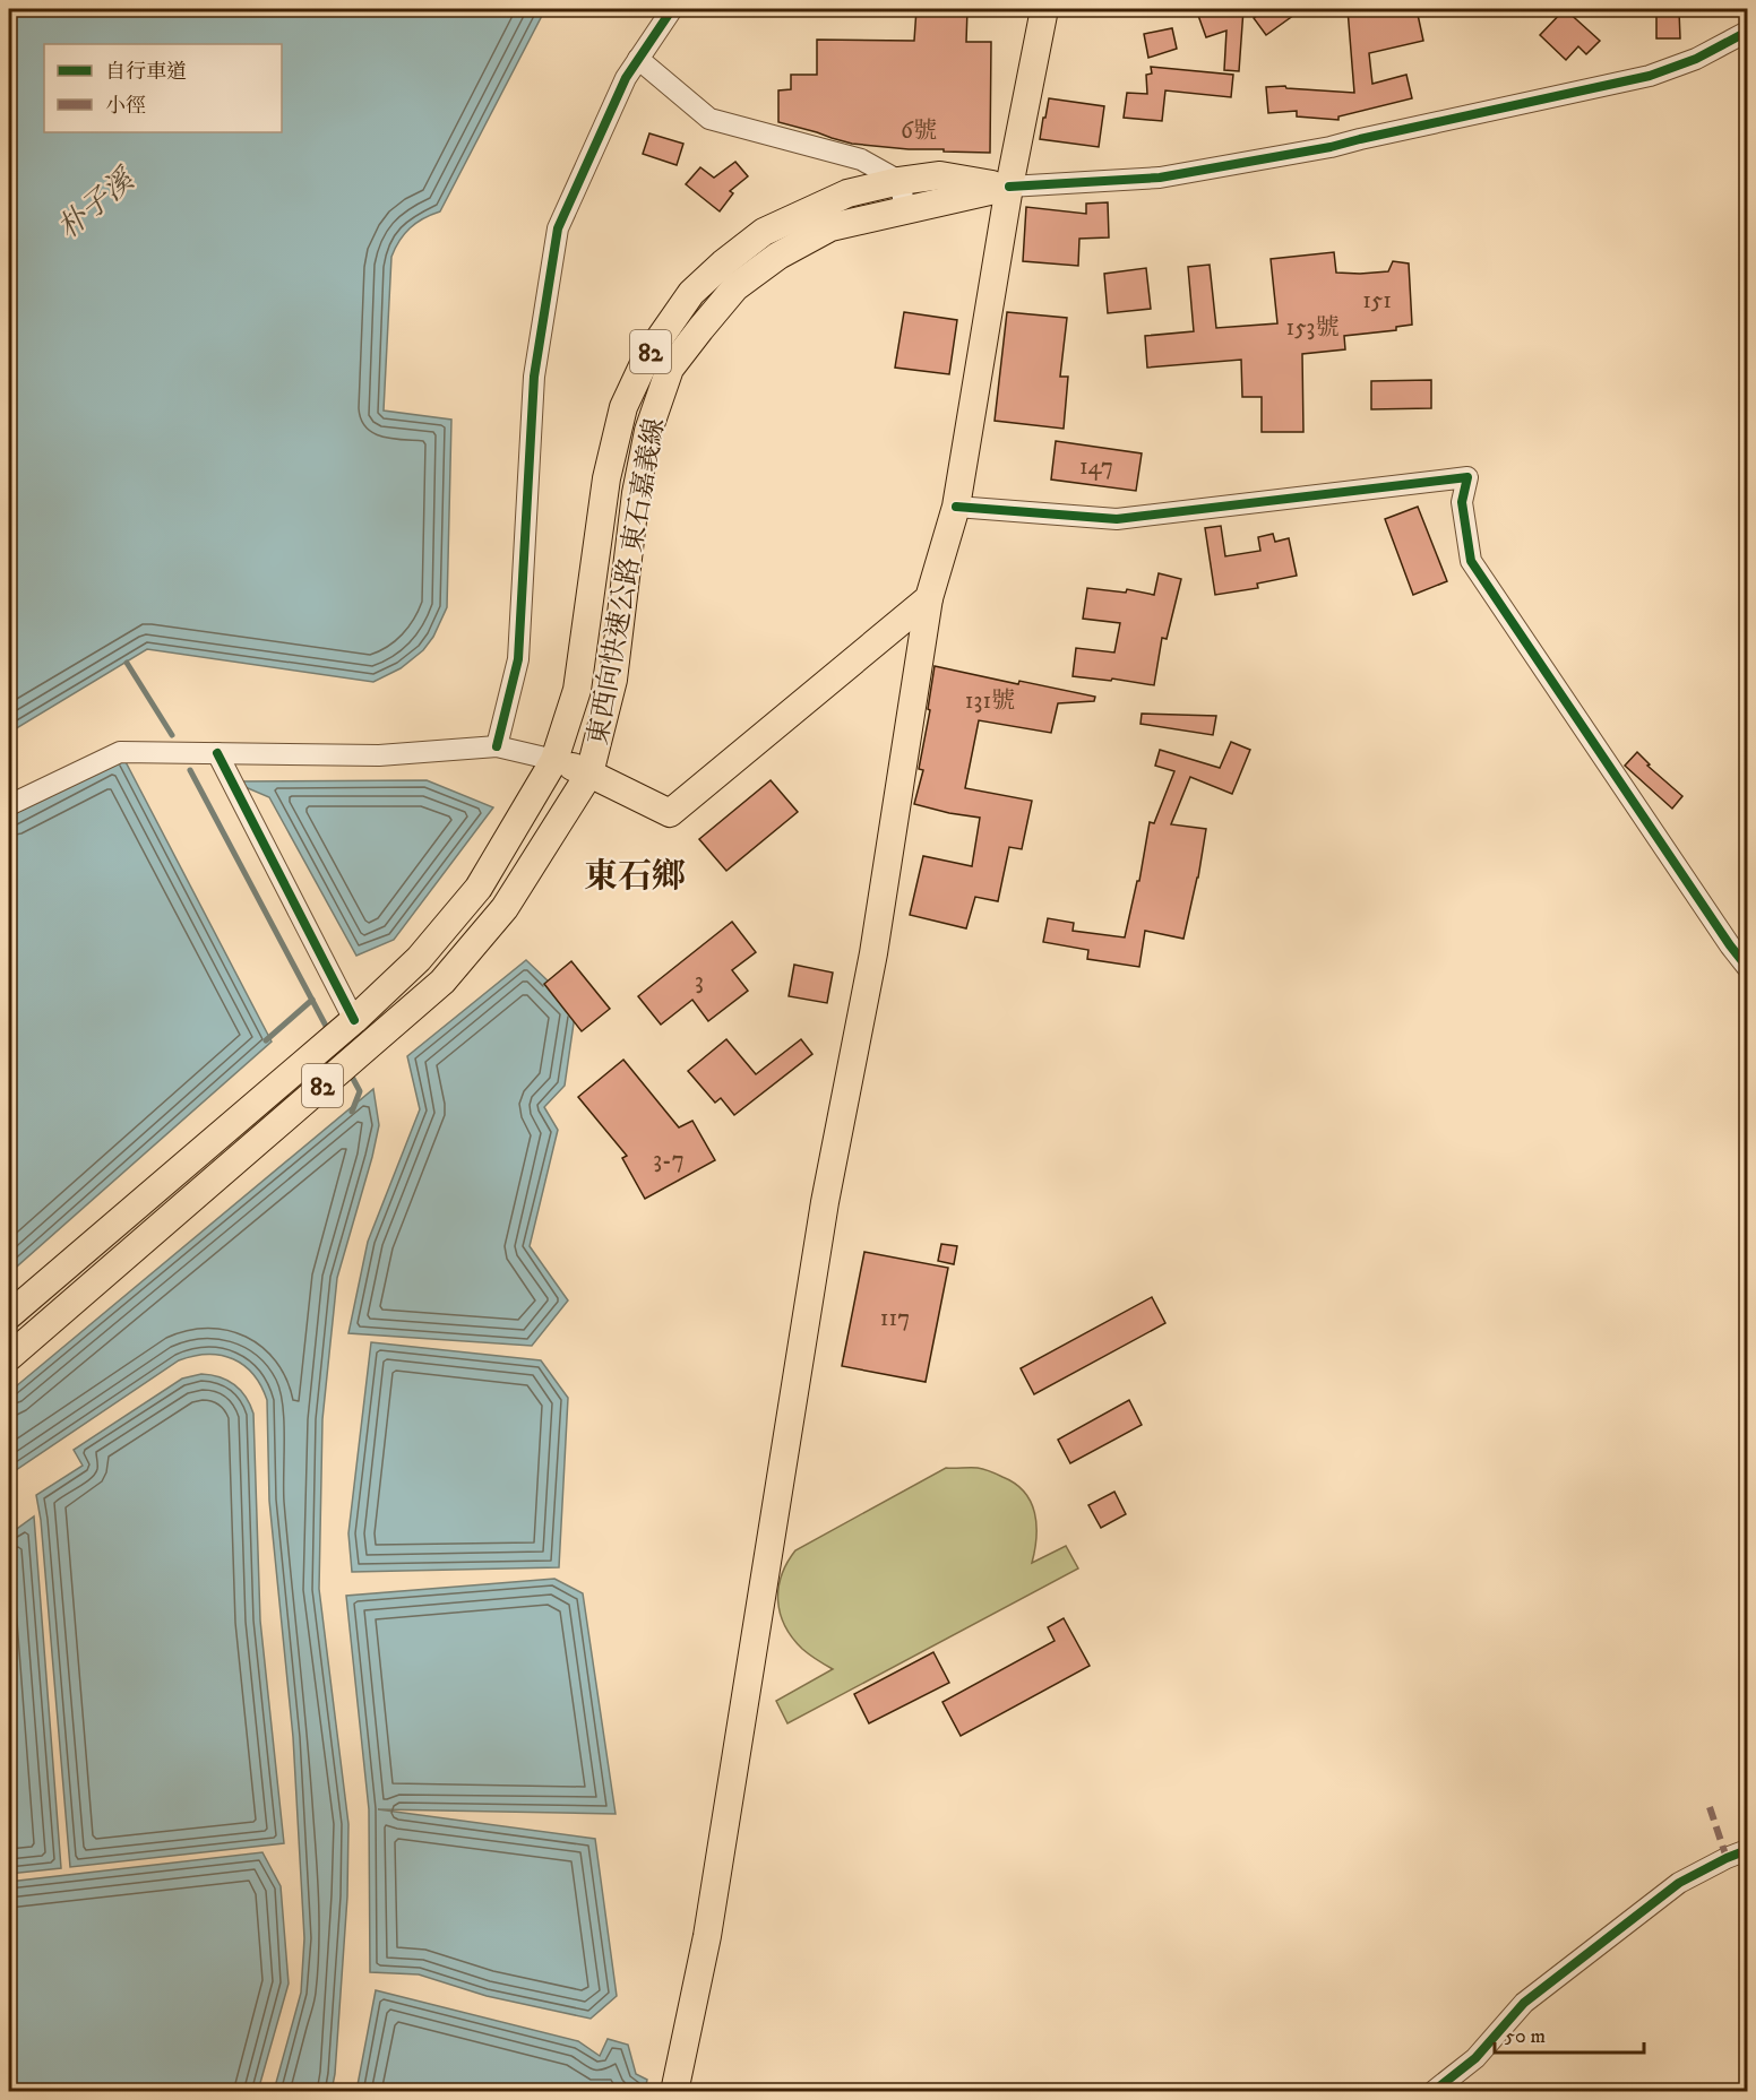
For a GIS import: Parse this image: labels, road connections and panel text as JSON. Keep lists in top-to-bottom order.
{
  "streets": {
    "main road": ["82", "東西向快速公路 東石嘉義線"]
  },
  "districts": ["東石鄉"],
  "water": ["朴子溪"],
  "house_numbers": [
    "6號",
    "151",
    "153號",
    "147",
    "131號",
    "3",
    "3-7",
    "117"
  ],
  "legend": ["自行車道", "小徑"],
  "scale_bar": "50 m"
}
